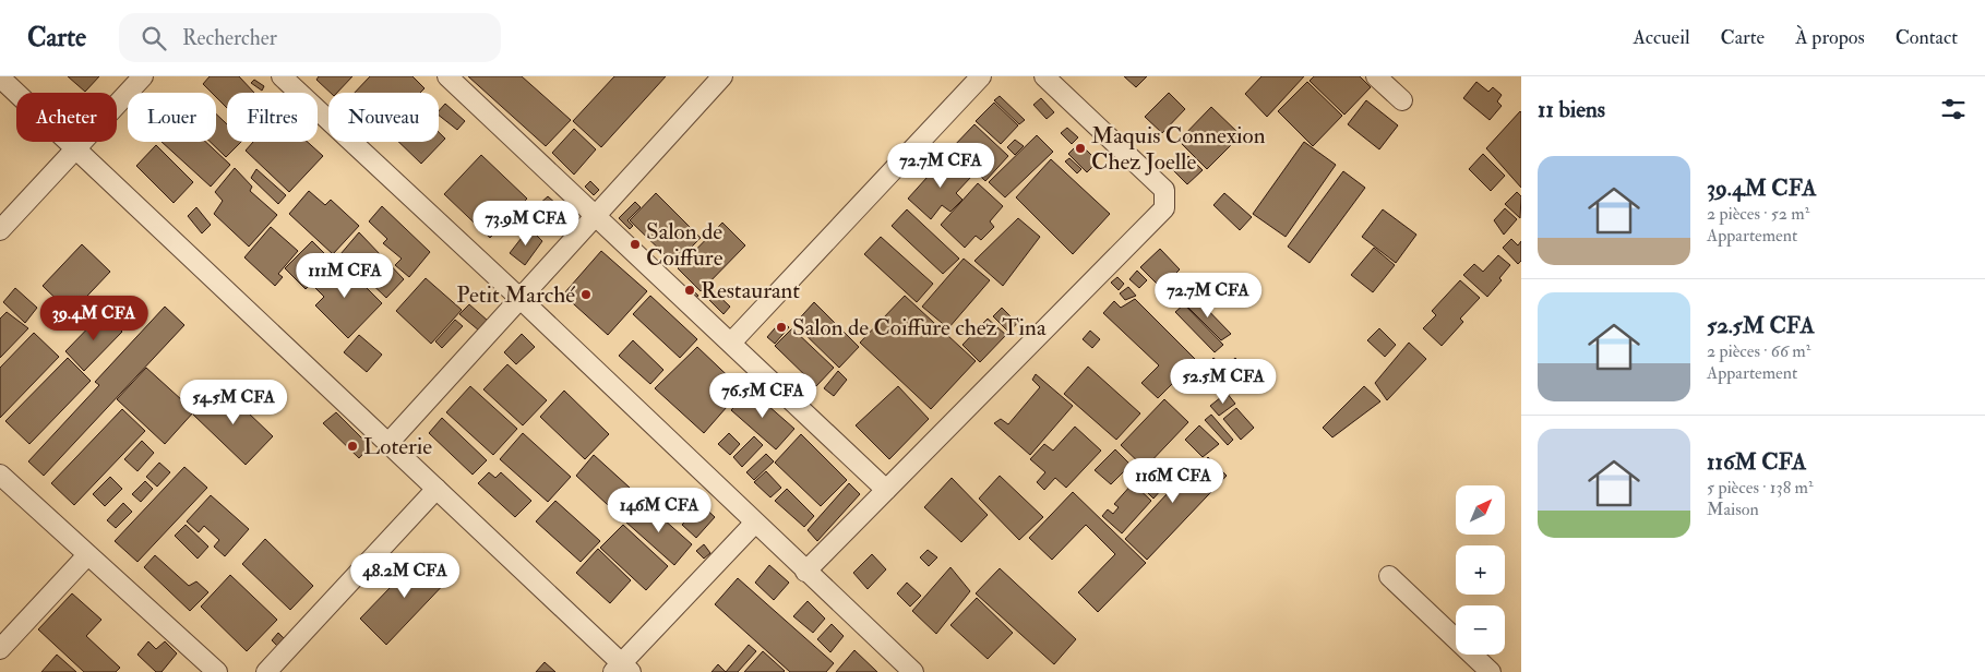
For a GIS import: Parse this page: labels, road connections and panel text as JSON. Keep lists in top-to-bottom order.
{
  "places": [
    "Maquis Connexion Chez Joelle",
    "Salon de Coiffure",
    "Restaurant",
    "Petit Marché",
    "Salon de Coiffure chez Tina",
    "Loterie"
  ],
  "north": "top right",
  "page": {
    "header": "Carte",
    "search": "Rechercher",
    "nav": [
      "Accueil",
      "Carte",
      "À propos",
      "Contact"
    ],
    "heading": "11 biens",
    "chip": [
      "Acheter",
      "Louer",
      "Filtres",
      "Nouveau"
    ],
    "list": [
      {
        "name": "39.4M CFA",
        "note": "2 pièces · 52 m² · Appartement"
      },
      {
        "name": "52.5M CFA",
        "note": "2 pièces · 66 m² · Appartement"
      },
      {
        "name": "116M CFA",
        "note": "5 pièces · 138 m² · Maison"
      }
    ],
    "price": [
      "72.7M CFA",
      "73.9M CFA",
      "111M CFA",
      "72.7M CFA",
      "39.4M CFA",
      "52.5M CFA",
      "76.5M CFA",
      "54.5M CFA",
      "116M CFA",
      "146M CFA",
      "48.2M CFA"
    ],
    "map_buttons": ["+", "−"]
  }
}
